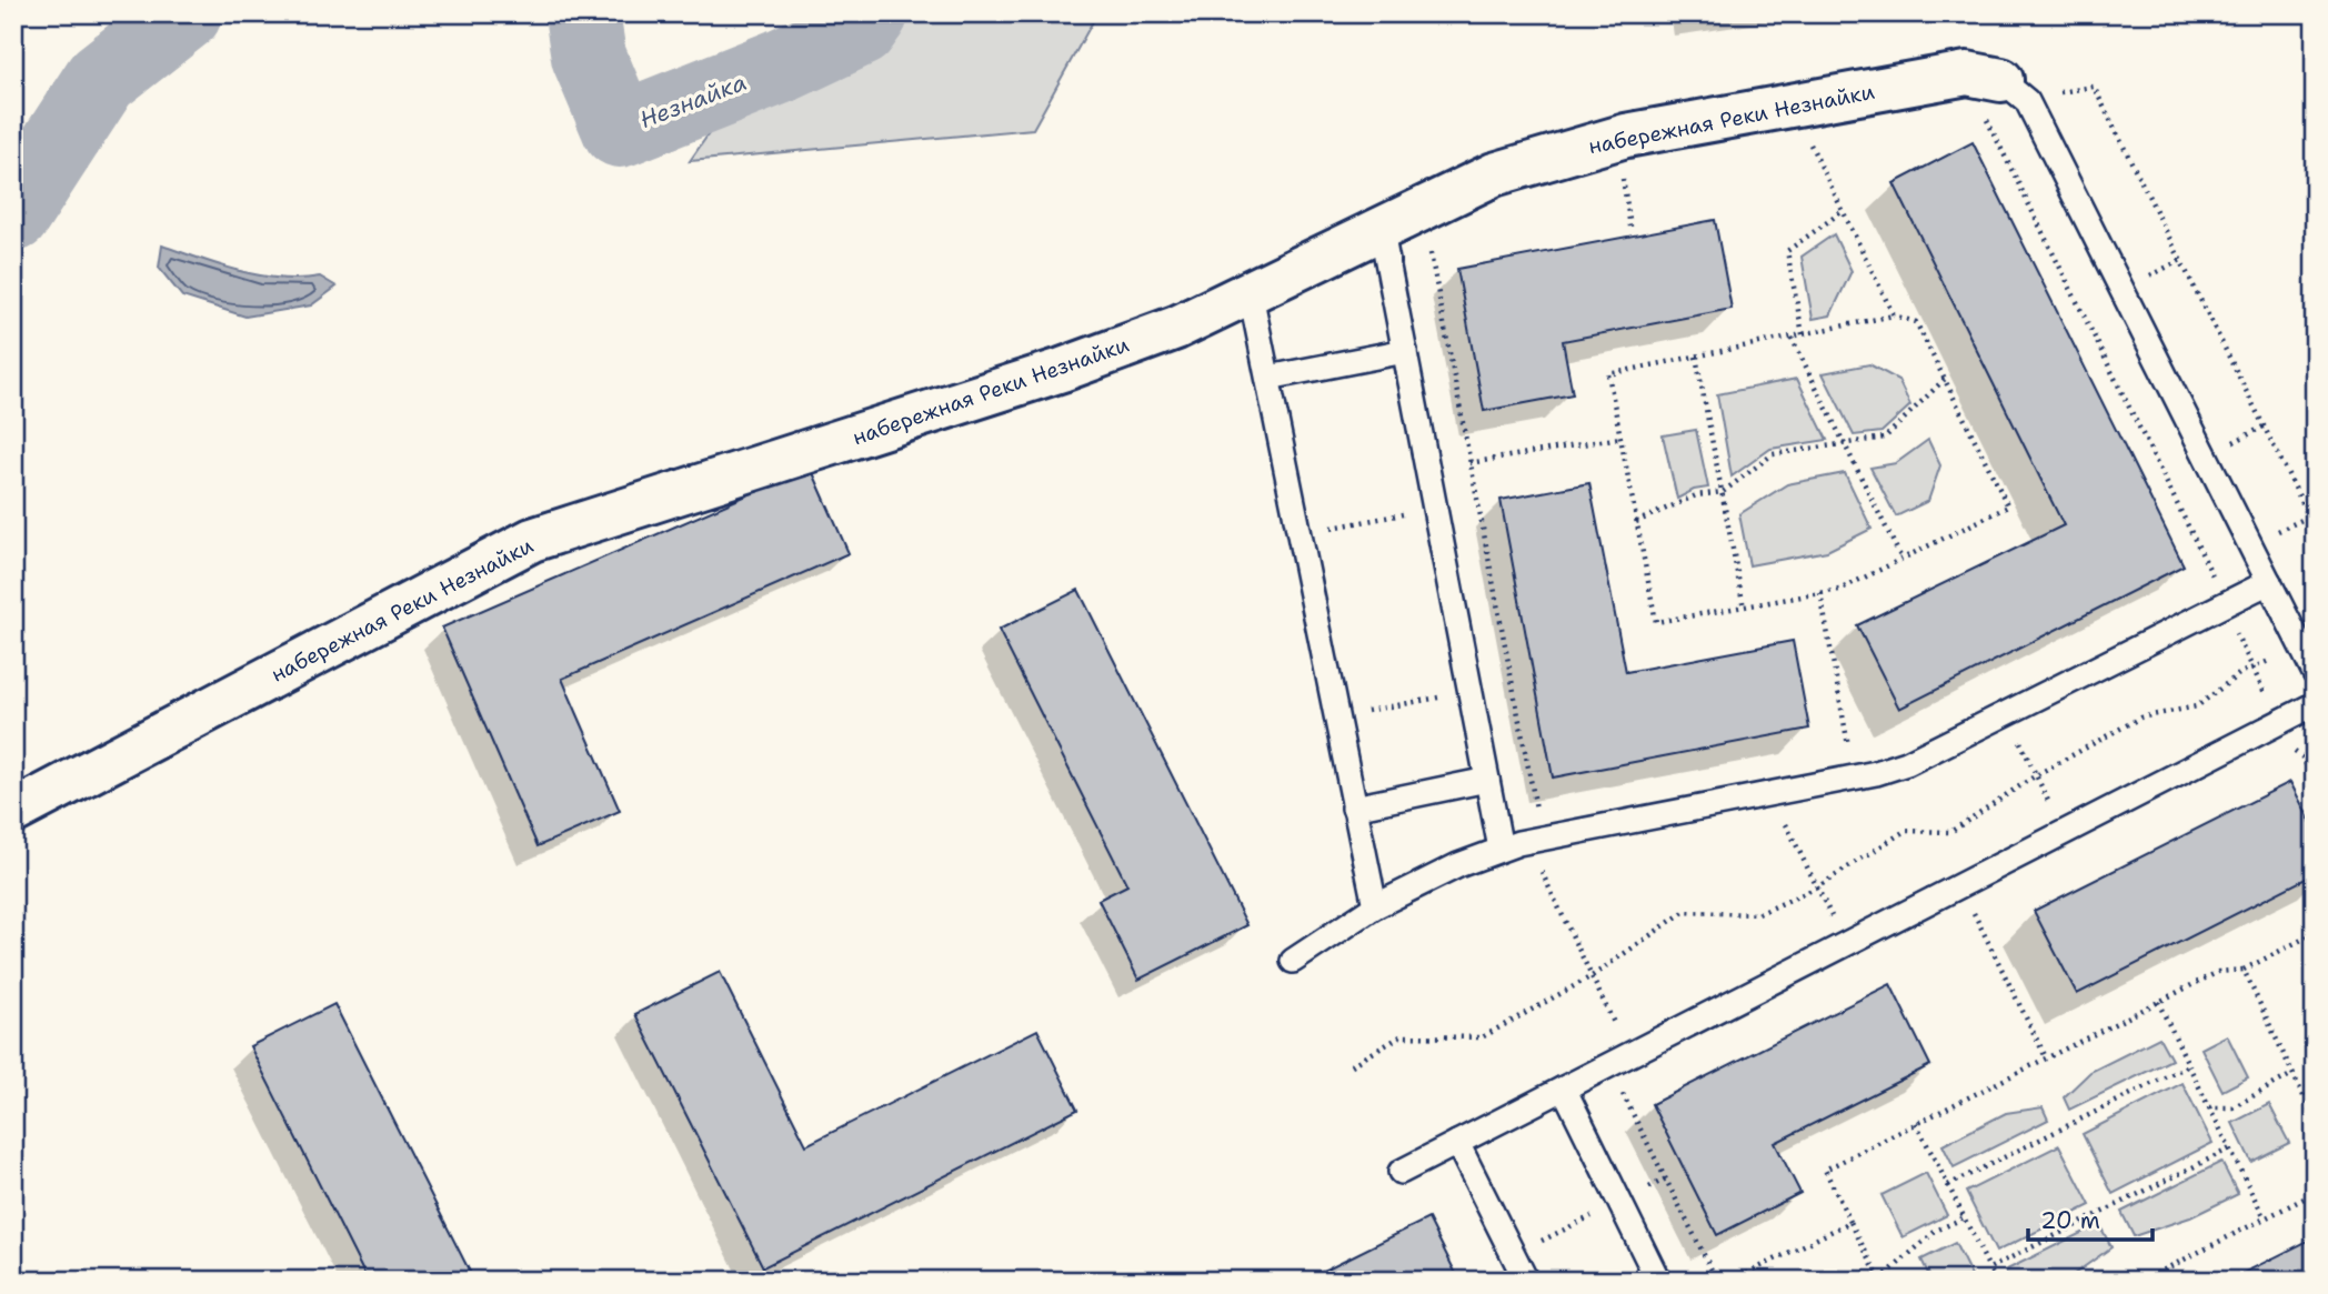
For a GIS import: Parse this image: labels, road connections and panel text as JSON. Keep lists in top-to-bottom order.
{
  "streets": {
    "street": ["набережная Реки Незнайки"]
  },
  "water": ["Незнайка"],
  "scale_bar": "20 m"
}
